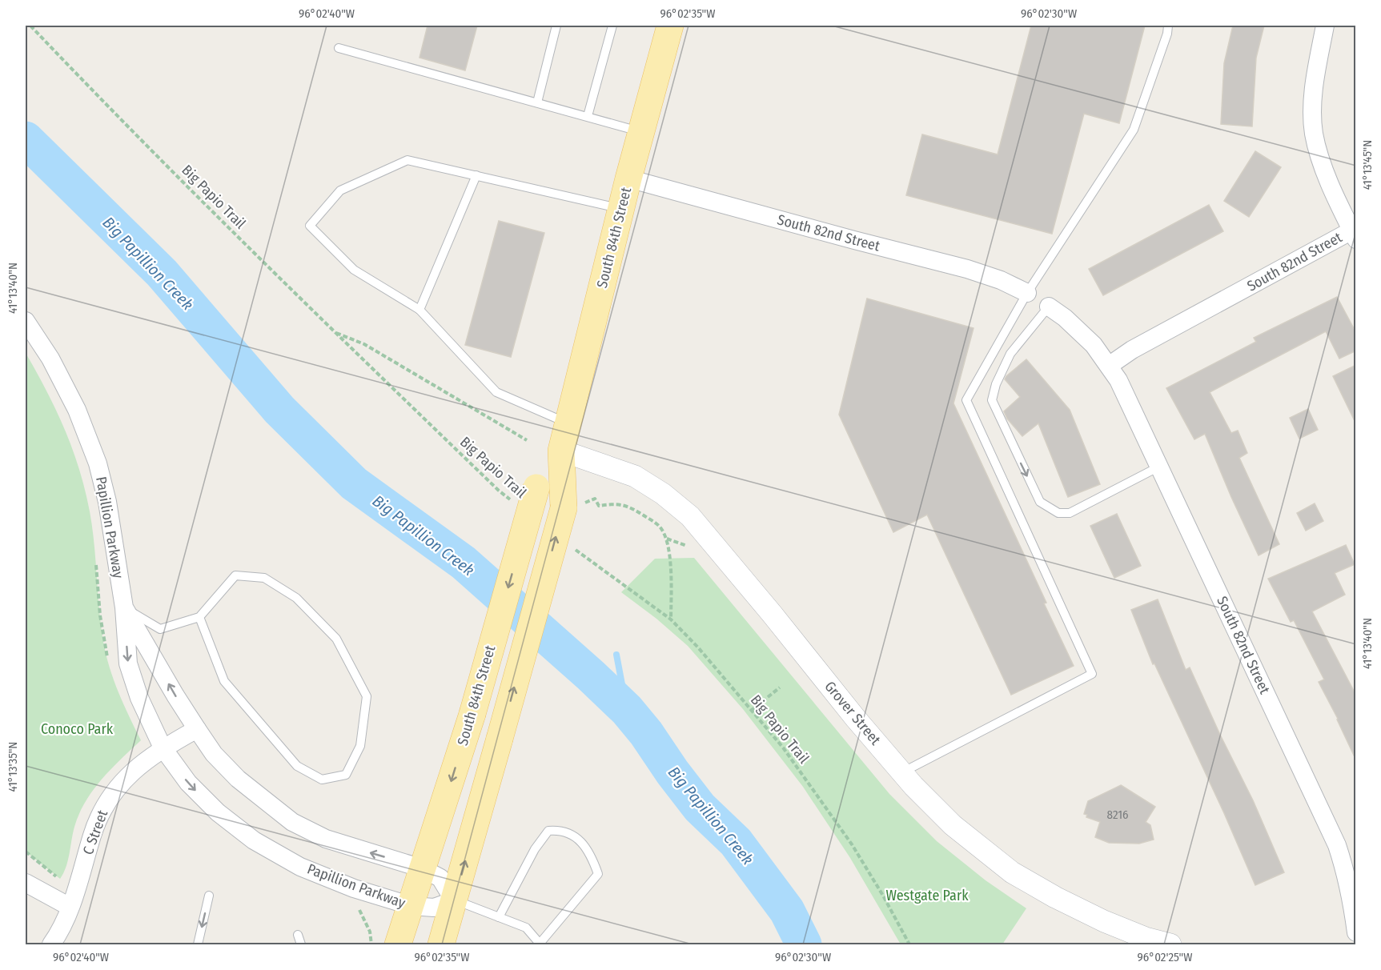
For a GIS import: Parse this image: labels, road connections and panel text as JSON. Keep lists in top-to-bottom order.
{
  "streets": {
    "main road": ["South 84th Street"],
    "street": [
      "South 82nd Street",
      "Papillion Parkway",
      "Grover Street",
      "C Street"
    ],
    "path": ["Big Papio Trail"]
  },
  "crossings": [
    ["South 82nd Street", "South 84th Street"],
    ["South 84th Street", "Papillion Parkway"],
    ["South 84th Street", "Grover Street"],
    ["Papillion Parkway", "C Street"]
  ],
  "water": ["Big Papillion Creek"],
  "parks": ["Conoco Park", "Westgate Park"],
  "house_numbers": ["8216"],
  "coordinates": [
    "96°02'40\"W",
    "96°02'35\"W",
    "96°02'30\"W",
    "41°13'45\"N",
    "41°13'40\"N",
    "41°13'35\"N",
    "96°02'25\"W"
  ]
}
